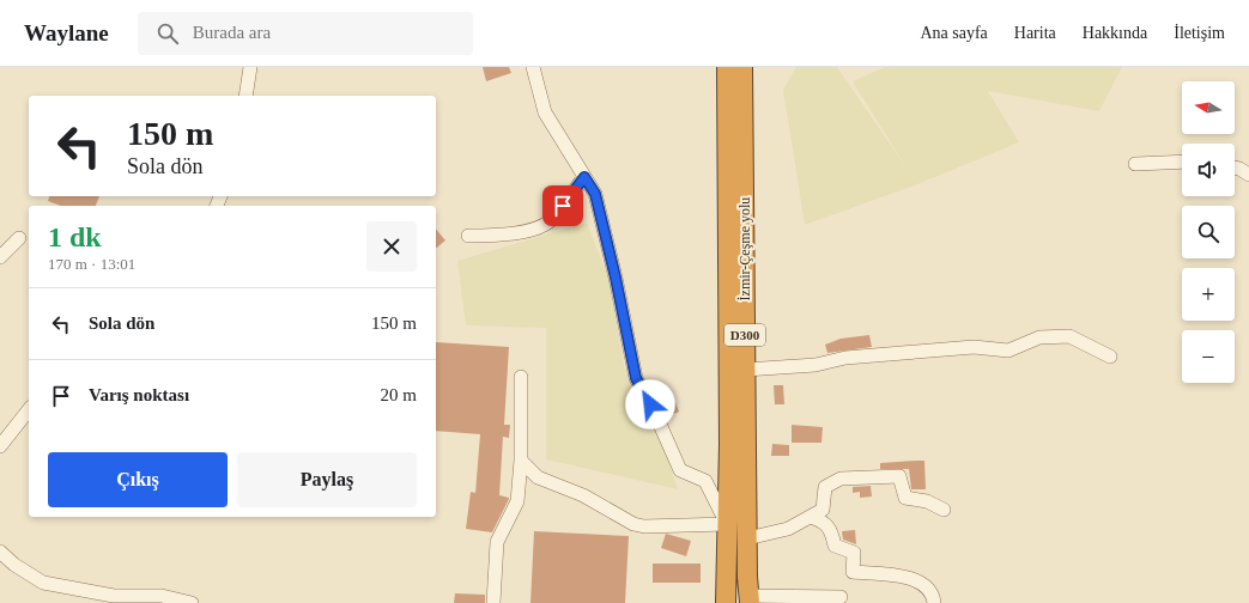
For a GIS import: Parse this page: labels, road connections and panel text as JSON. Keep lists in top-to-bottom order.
{
  "streets": {
    "highway": ["İzmir-Çeşme yolu", "D300"]
  },
  "north": "left",
  "page": {
    "header": "Waylane",
    "search": "Burada ara",
    "nav": [
      "Ana sayfa",
      "Harita",
      "Hakkında",
      "İletişim"
    ],
    "map_buttons": ["+", "−"],
    "turn": ["150 m", "Sola dön"],
    "heading": ["1 dk", "170 m · 13:01"],
    "list": [
      {
        "name": "Sola dön",
        "value": "150 m"
      },
      {
        "name": "Varış noktası",
        "value": "20 m"
      }
    ],
    "buttons": ["Çıkış", "Paylaş"]
  }
}
